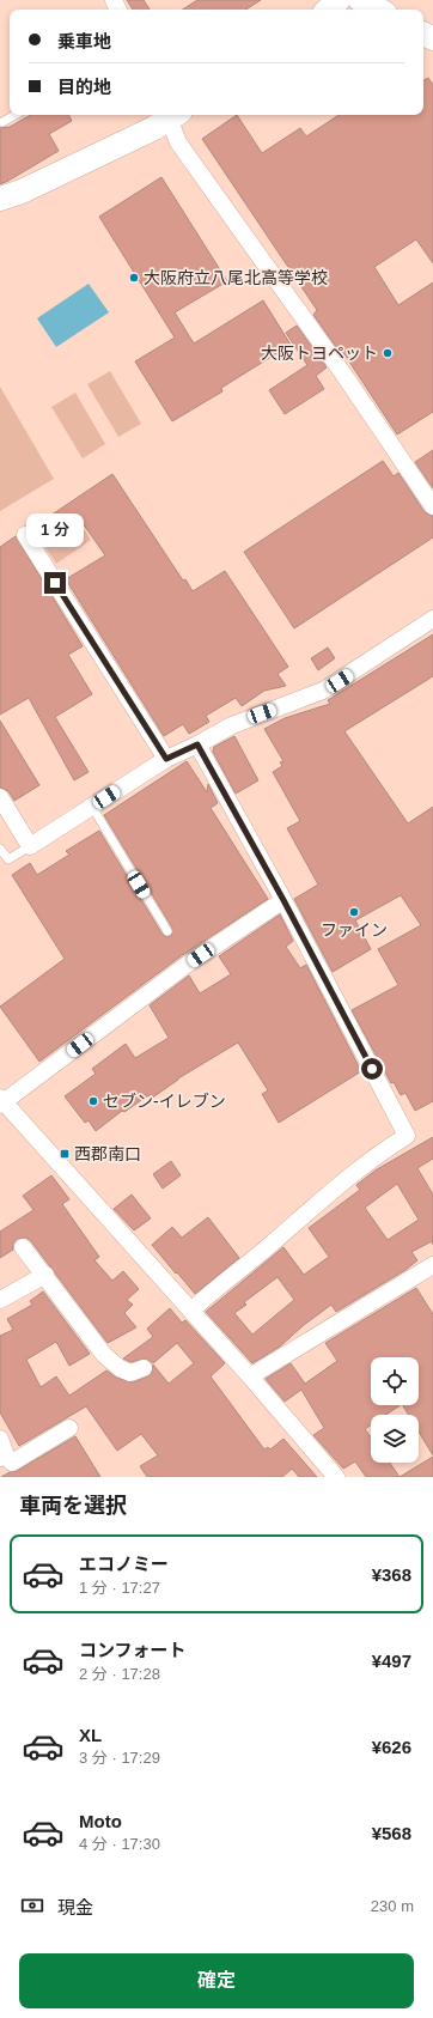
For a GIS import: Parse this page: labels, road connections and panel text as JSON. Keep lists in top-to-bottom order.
{
  "places": {
    "other": [
      "大阪府立八尾北高等学校",
      "大阪トヨペット",
      "ファイン",
      "セブン-イレブン"
    ],
    "transit": ["西郡南口"]
  },
  "page": {
    "banner": ["乗車地", "目的地"],
    "bubble": "1 分",
    "heading": "車両を選択",
    "list": [
      {
        "name": "エコノミー",
        "note": "1 分 · 17:27",
        "value": "¥368"
      },
      {
        "name": "コンフォート",
        "note": "2 分 · 17:28",
        "value": "¥497"
      },
      {
        "name": "XL",
        "note": "3 分 · 17:29",
        "value": "¥626"
      },
      {
        "name": "Moto",
        "note": "4 分 · 17:30",
        "value": "¥568"
      }
    ],
    "pay": ["現金", "230 m"],
    "buttons": "確定"
  }
}
